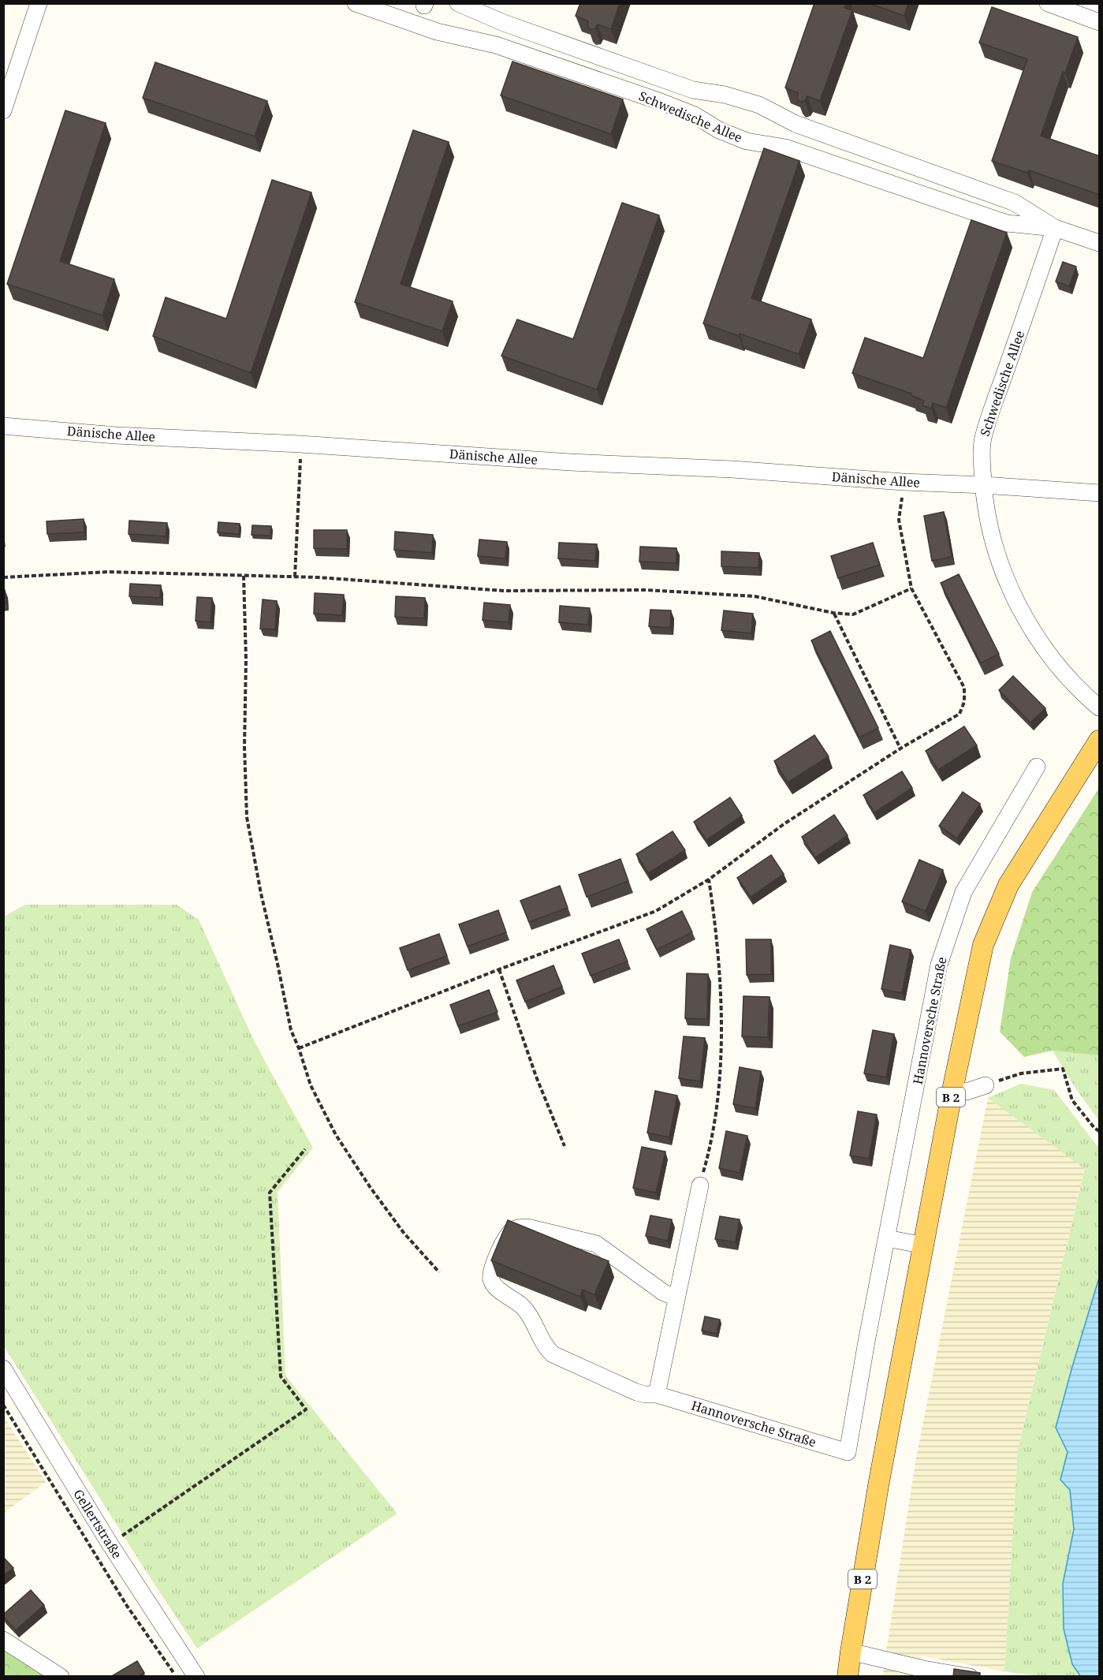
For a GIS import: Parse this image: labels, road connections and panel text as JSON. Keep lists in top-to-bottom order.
{
  "streets": {
    "main road": ["B 2"],
    "street": [
      "Schwedische Allee",
      "Dänische Allee",
      "Hannoversche Straße",
      "Gellertstraße"
    ]
  },
  "crossings": [
    ["Schwedische Allee", "Dänische Allee"]
  ]
}
